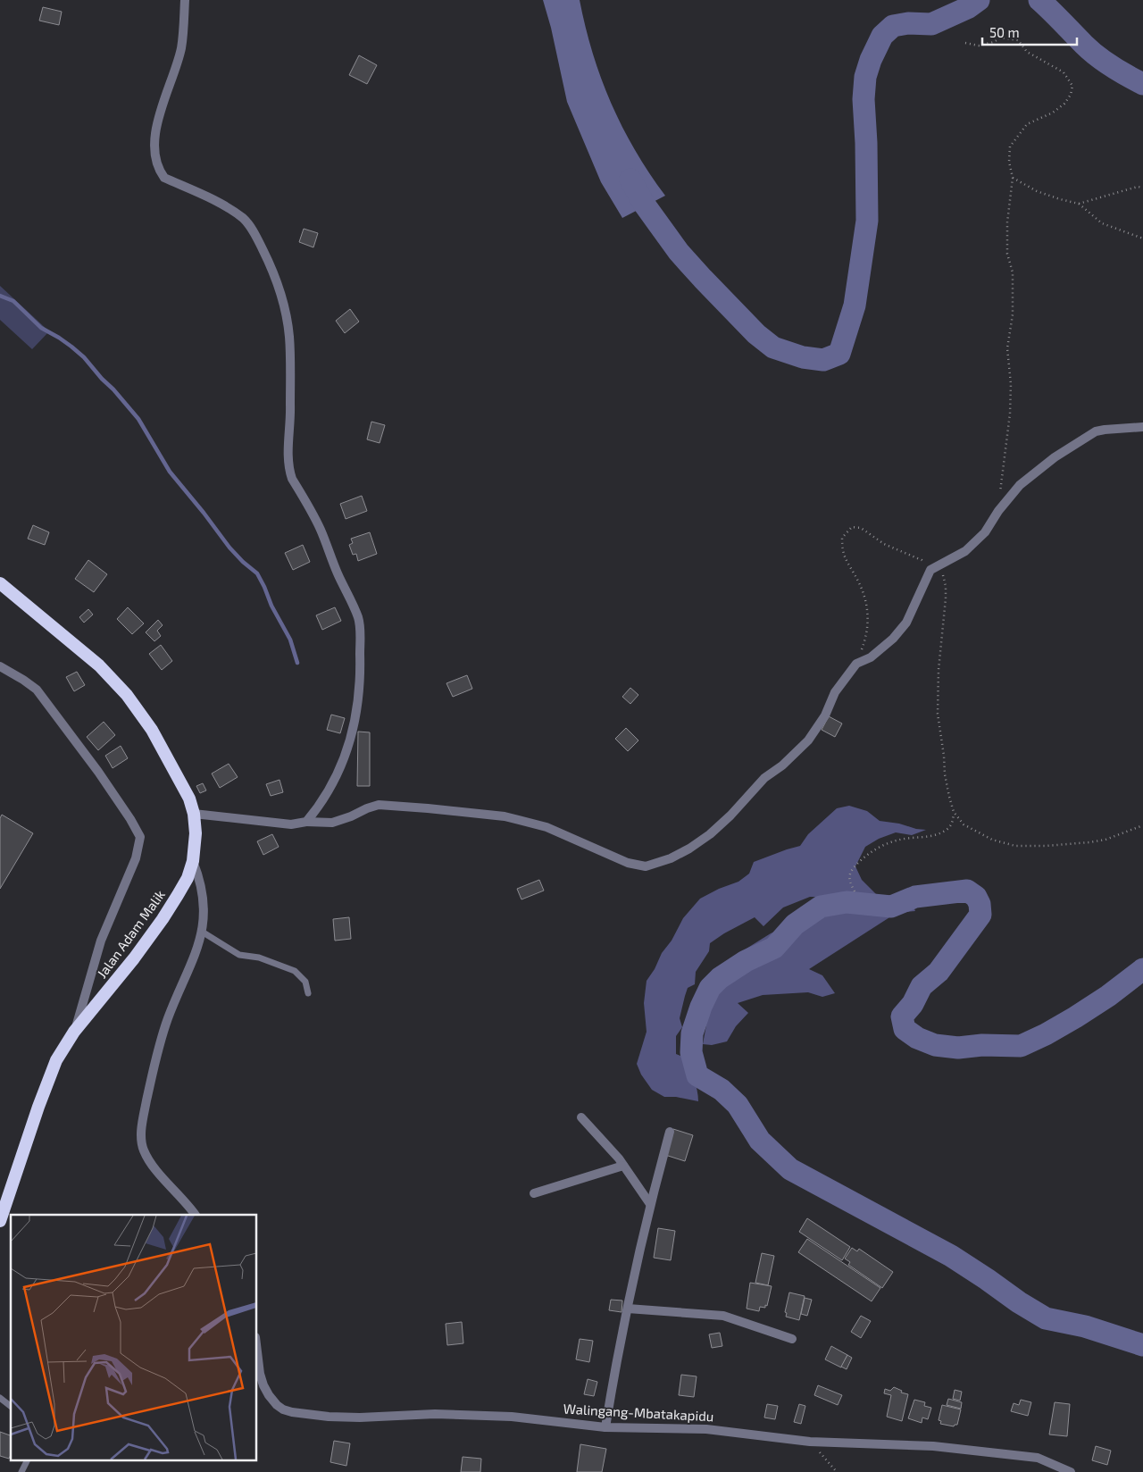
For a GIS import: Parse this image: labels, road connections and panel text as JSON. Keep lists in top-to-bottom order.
{
  "streets": {
    "highway": ["Jalan Adam Malik"],
    "street": ["Walingang-Mbatakapidu"]
  },
  "scale_bar": "50 m"
}
